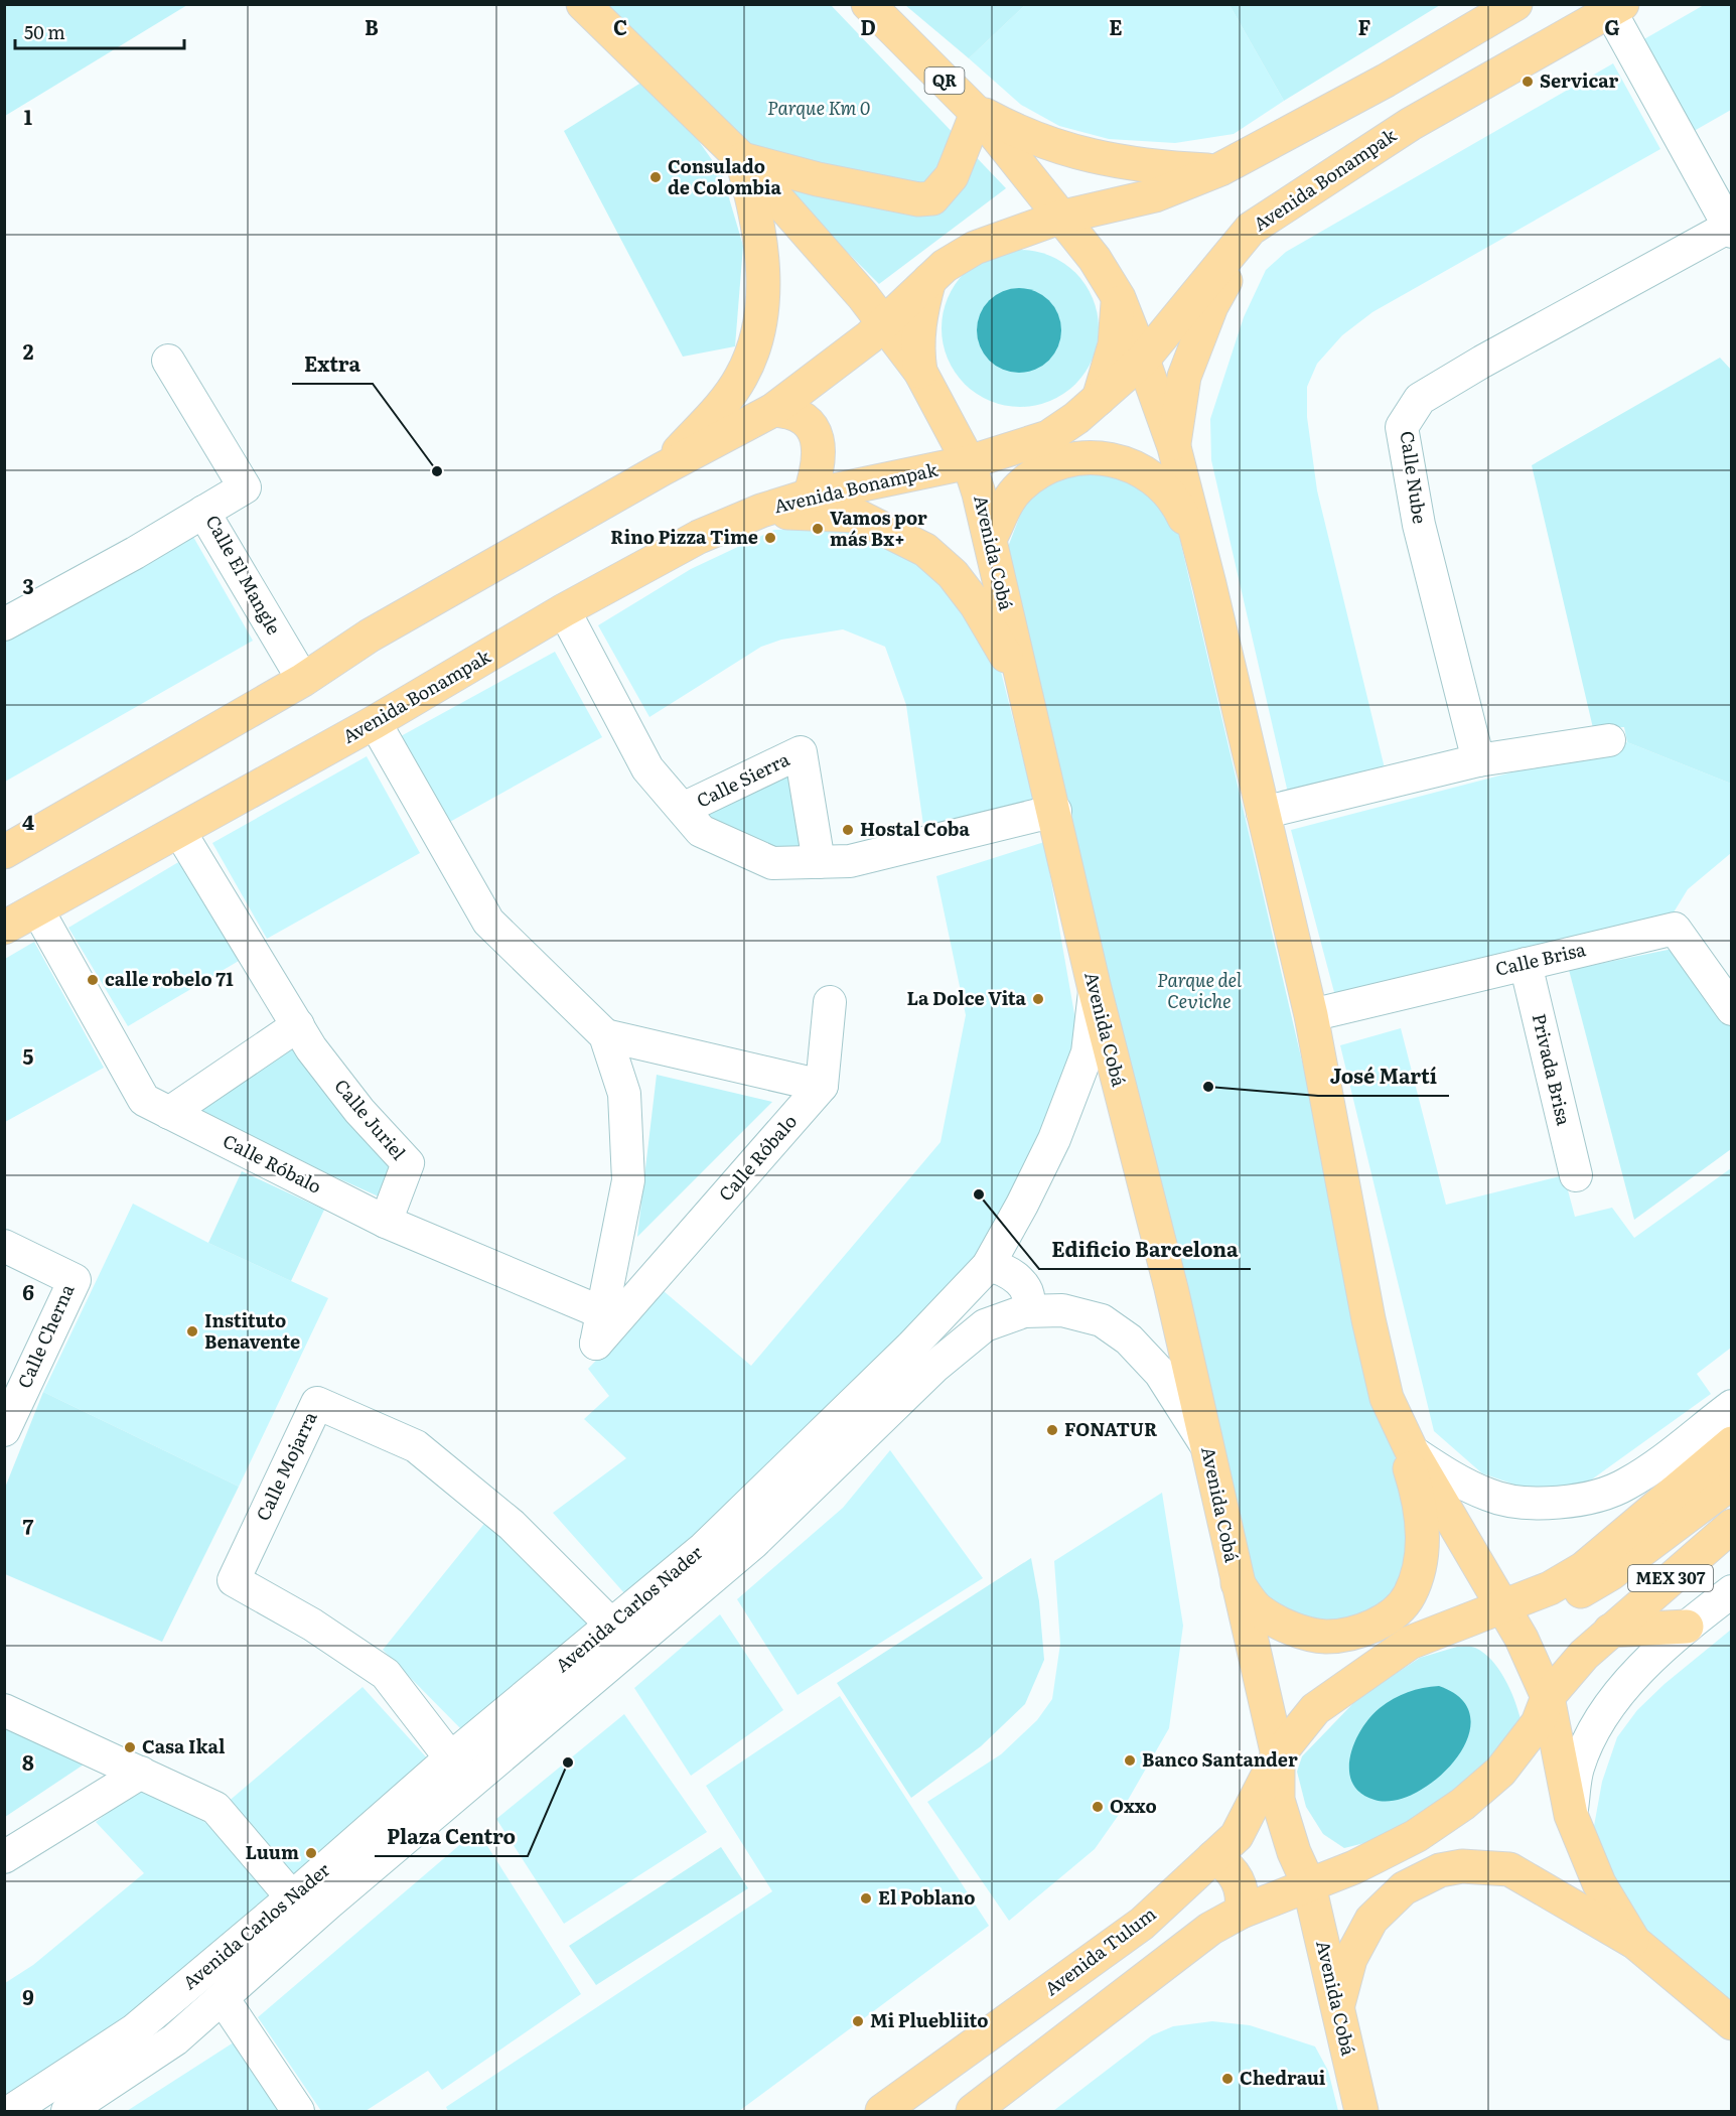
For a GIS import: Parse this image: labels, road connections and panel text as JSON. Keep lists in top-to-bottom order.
{
  "streets": {
    "main road": [
      "QR",
      "Avenida Bonampak",
      "Avenida Cobá",
      "MEX 307",
      "Avenida Tulum"
    ],
    "street": [
      "Calle Nube",
      "Calle El Mangle",
      "Calle Sierra",
      "Calle Brisa",
      "Privada Brisa",
      "Calle Juriel",
      "Calle Róbalo",
      "Calle Cherna",
      "Calle Mojarra",
      "Avenida Carlos Nader"
    ]
  },
  "crossings": [
    ["Avenida Bonampak", "Calle Nube"],
    ["Avenida Bonampak", "Avenida Cobá"],
    ["Avenida Bonampak", "Calle Sierra"],
    ["Avenida Bonampak", "Calle Juriel"],
    ["Avenida Bonampak", "Calle Róbalo"],
    ["Avenida Cobá", "Calle Sierra"],
    ["Avenida Cobá", "Avenida Carlos Nader"],
    ["Avenida Cobá", "Avenida Tulum"],
    ["Calle Brisa", "Privada Brisa"],
    ["Calle Juriel", "Calle Róbalo"],
    ["Calle Mojarra", "Avenida Carlos Nader"],
    ["MEX 307", "Avenida Tulum"]
  ],
  "parks": ["Parque Km 0", "Parque del Ceviche"],
  "places": [
    "Servicar",
    "Consulado de Colombia",
    "Extra",
    "Vamos por más Bx+",
    "Rino Pizza Time",
    "Hostal Coba",
    "calle robelo 71",
    "La Dolce Vita",
    "José Martí",
    "Edificio Barcelona",
    "Instituto Benavente",
    "FONATUR",
    "Casa Ikal",
    "Banco Santander",
    "Plaza Centro",
    "Oxxo",
    "Luum",
    "El Poblano",
    "Mi Pluebliito",
    "Chedraui"
  ],
  "scale_bar": "50 m",
  "grid": {
    "columns": [
      "B",
      "C",
      "D",
      "E",
      "F",
      "G"
    ],
    "rows": [
      "1",
      "2",
      "3",
      "4",
      "5",
      "6",
      "7",
      "8",
      "9"
    ]
  }
}
